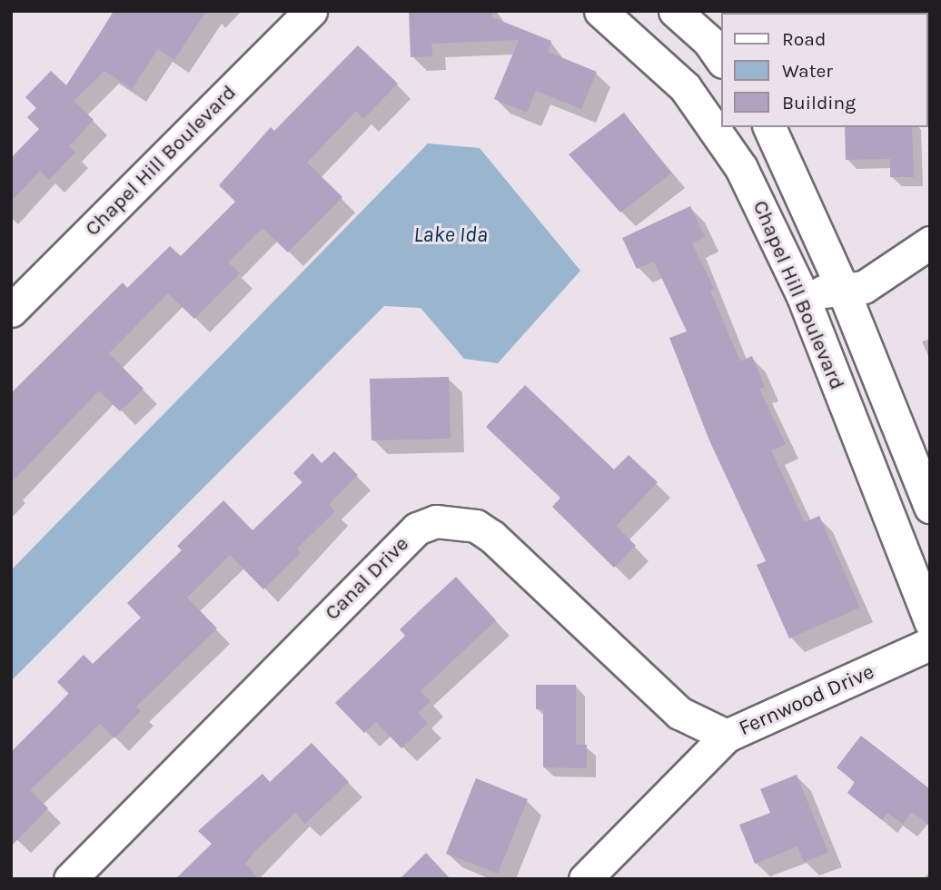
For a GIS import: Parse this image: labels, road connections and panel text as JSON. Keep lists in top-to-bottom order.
{
  "streets": {
    "street": ["Chapel Hill Boulevard", "Canal Drive", "Fernwood Drive"]
  },
  "crossings": [
    ["Canal Drive", "Fernwood Drive"]
  ],
  "water": ["Lake Ida"],
  "legend": ["Road", "Water", "Building"]
}
